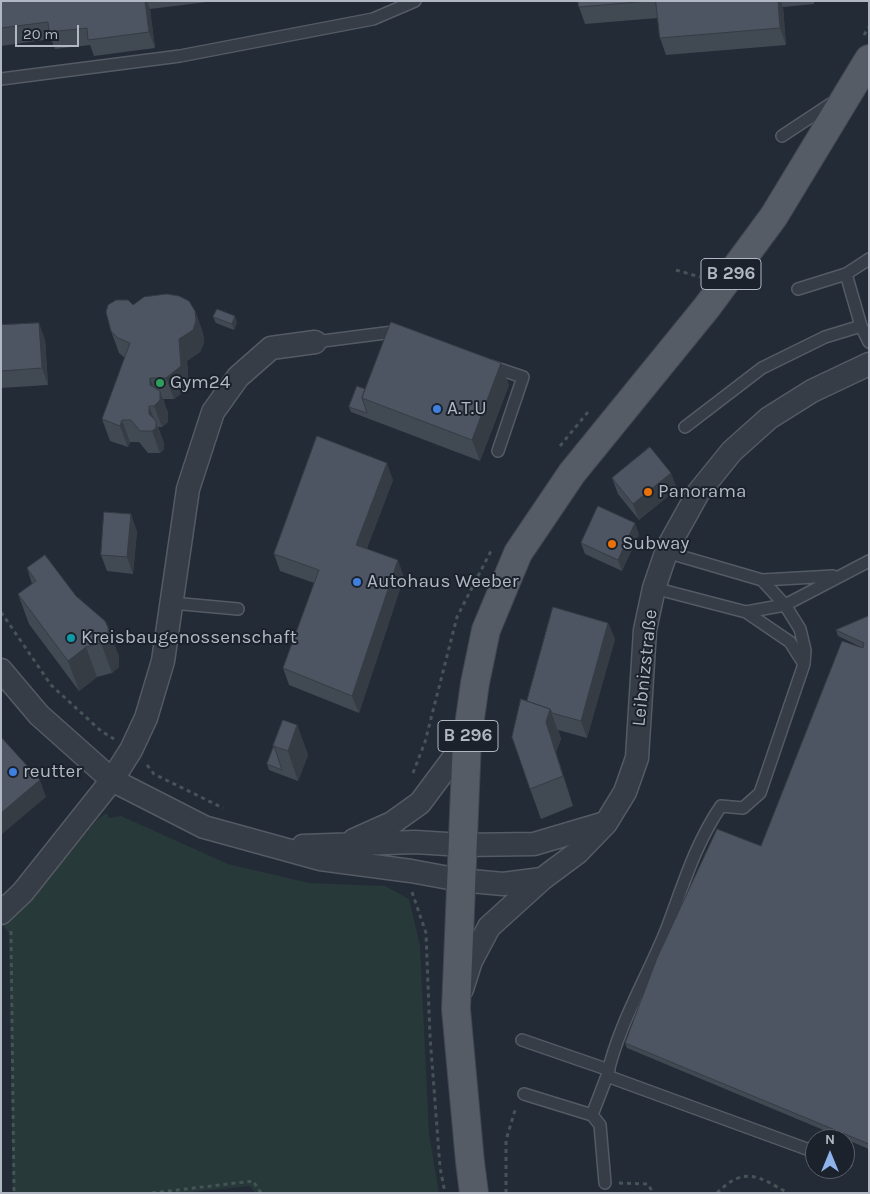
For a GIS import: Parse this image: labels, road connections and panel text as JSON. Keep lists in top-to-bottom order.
{
  "streets": {
    "main road": ["B 296"],
    "street": ["Leibnizstraße"]
  },
  "crossings": [
    ["B 296", "Leibnizstraße"]
  ],
  "places": [
    "Gym24",
    "A.T.U",
    "Panorama",
    "Subway",
    "Autohaus Weeber",
    "Kreisbaugenossenschaft",
    "reutter"
  ],
  "scale_bar": "20 m",
  "north": "top"
}
